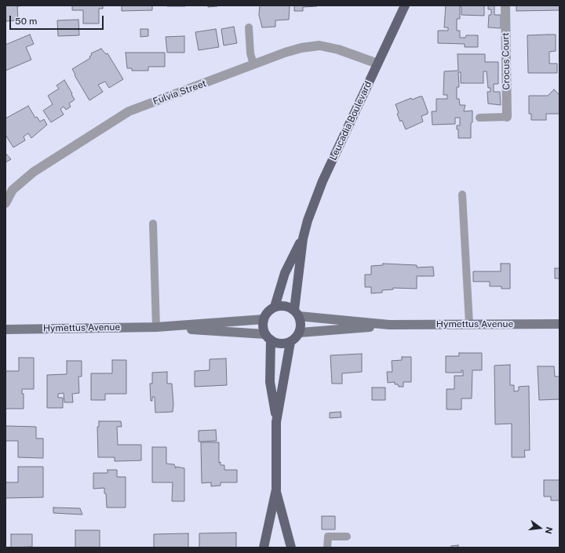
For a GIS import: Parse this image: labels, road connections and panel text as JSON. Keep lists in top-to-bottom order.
{
  "streets": {
    "main road": ["Leucadia Boulevard"],
    "street": ["Crocus Court", "Fulvia Street", "Hymettus Avenue"]
  },
  "crossings": [
    ["Fulvia Street", "Leucadia Boulevard"],
    ["Leucadia Boulevard", "Hymettus Avenue"]
  ],
  "scale_bar": "50 m",
  "north": "right"
}
